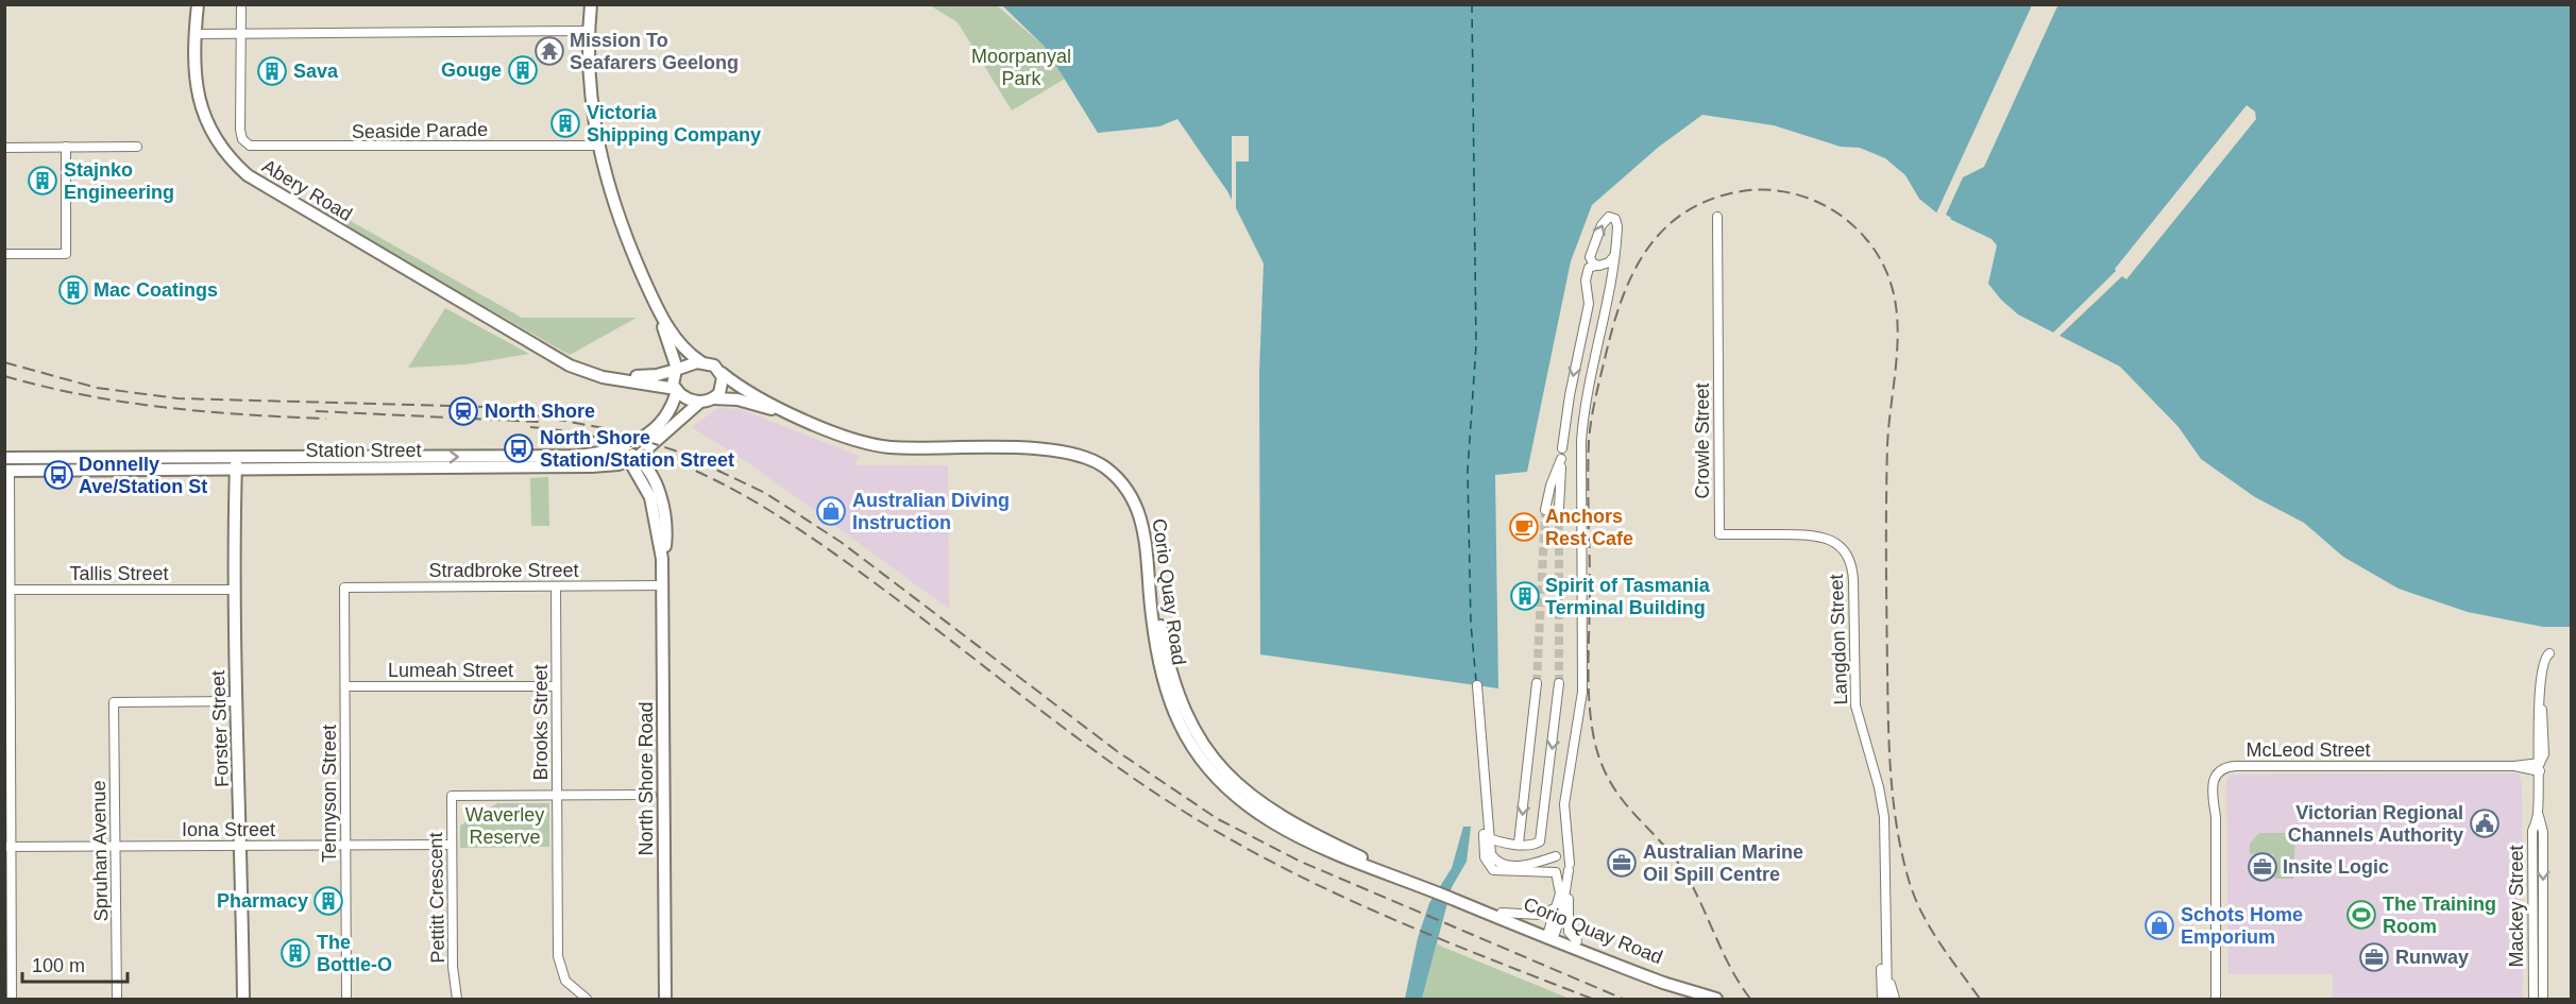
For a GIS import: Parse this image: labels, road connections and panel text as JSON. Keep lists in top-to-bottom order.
{
  "streets": {
    "main road": [
      "Abery Road",
      "Station Street",
      "Corio Quay Road",
      "Forster Street",
      "North Shore Road"
    ],
    "street": [
      "Seaside Parade",
      "Crowle Street",
      "Stradbroke Street",
      "Tallis Street",
      "Langdon Street",
      "Lumeah Street",
      "Brooks Street",
      "McLeod Street",
      "Tennyson Street",
      "Iona Street",
      "Spruhan Avenue",
      "Pettitt Crescent",
      "Mackey Street"
    ]
  },
  "crossings": [
    ["Abery Road", "Station Street"],
    ["Abery Road", "Corio Quay Road"],
    ["Crowle Street", "Langdon Street"],
    ["Station Street", "Corio Quay Road"],
    ["Station Street", "Forster Street"],
    ["Station Street", "North Shore Road"],
    ["Stradbroke Street", "Brooks Street"],
    ["Stradbroke Street", "North Shore Road"],
    ["Stradbroke Street", "Tennyson Street"],
    ["Tallis Street", "Forster Street"],
    ["Lumeah Street", "Brooks Street"],
    ["Lumeah Street", "Tennyson Street"],
    ["Brooks Street", "Pettitt Crescent"],
    ["Forster Street", "Iona Street"],
    ["Forster Street", "Spruhan Avenue"],
    ["McLeod Street", "Mackey Street"],
    ["Tennyson Street", "Iona Street"],
    ["Iona Street", "Spruhan Avenue"],
    ["Iona Street", "Pettitt Crescent"]
  ],
  "parks": ["Moorpanyal Park", "Waverley Reserve"],
  "places": {
    "temple": ["Mission To Seafarers Geelong"],
    "building": [
      "Gouge",
      "Sava",
      "Victoria Shipping Company",
      "Stajnko Engineering",
      "Mac Coatings",
      "Spirit of Tasmania Terminal Building",
      "Pharmacy",
      "The Bottle-O"
    ],
    "station": ["North Shore"],
    "bus stop": ["North Shore Station/Station Street", "Donnelly Ave/Station St"],
    "shop": ["Australian Diving Instruction", "Schots Home Emporium"],
    "cafe": ["Anchors Rest Cafe"],
    "public building": ["Victorian Regional Channels Authority"],
    "office": ["Australian Marine Oil Spill Centre", "Insite Logic", "Runway"],
    "sports": ["The Training Room"]
  },
  "scale_bar": "100 m"
}
